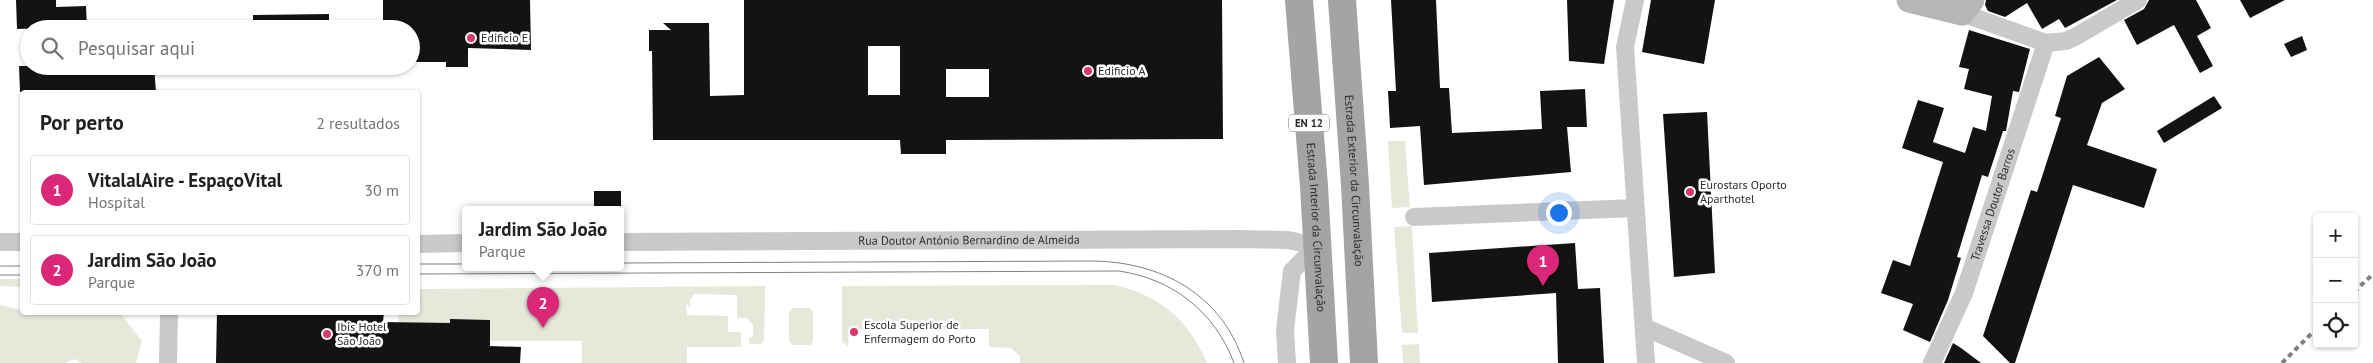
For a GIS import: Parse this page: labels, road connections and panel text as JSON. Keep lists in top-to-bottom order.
{
  "streets": {
    "main road": ["EN 12", "Estrada Exterior da Circunvalação", "Estrada Interior da Circunvalação"],
    "street": ["Travessa Doutor Barros", "Rua Doutor António Bernardino de Almeida"]
  },
  "crossings": [
    ["Estrada Interior da Circunvalação", "Rua Doutor António Bernardino de Almeida"]
  ],
  "places": [
    "Edificio E",
    "Edificio A",
    "Eurostars Oporto Aparthotel",
    "Escola Superior de Enfermagem do Porto",
    "Ibis Hotel São João"
  ],
  "page": {
    "search": "Pesquisar aqui",
    "heading": ["Por perto", "2 resultados"],
    "list": [
      {
        "mark": "1",
        "name": "VitalalAire - EspaçoVital",
        "note": "Hospital",
        "value": "30 m"
      },
      {
        "mark": "2",
        "name": "Jardim São João",
        "note": "Parque",
        "value": "370 m"
      }
    ],
    "popup": ["Jardim São João", "Parque"],
    "map_buttons": ["+", "−"],
    "pins": ["1", "2"]
  }
}
